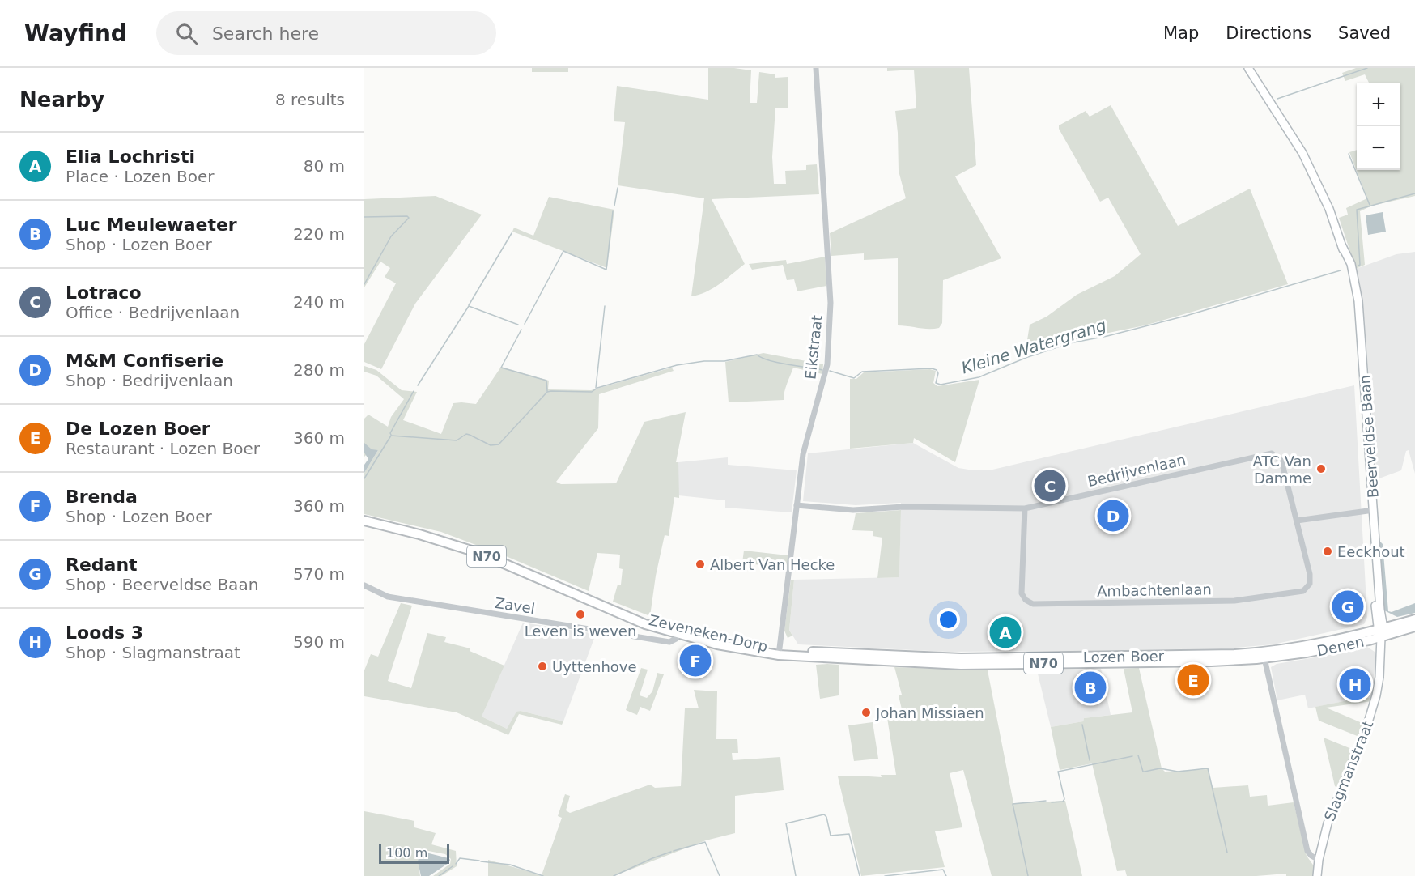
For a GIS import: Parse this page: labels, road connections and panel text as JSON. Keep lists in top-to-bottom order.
{
  "streets": {
    "main road": [
      "Beerveldse Baan",
      "N70",
      "Zeveneken-Dorp",
      "Denen",
      "Lozen Boer",
      "Slagmanstraat"
    ],
    "street": [
      "Eikstraat",
      "Bedrijvenlaan",
      "Ambachtenlaan",
      "Zavel"
    ]
  },
  "crossings": [
    ["Eikstraat", "Bedrijvenlaan"],
    ["Eikstraat", "Zeveneken-Dorp"],
    ["Eikstraat", "Lozen Boer"],
    ["Beerveldse Baan", "Denen"],
    ["Beerveldse Baan", "Lozen Boer"],
    ["Beerveldse Baan", "Slagmanstraat"],
    ["Bedrijvenlaan", "Ambachtenlaan"],
    ["Zeveneken-Dorp", "Lozen Boer"],
    ["Denen", "Lozen Boer"],
    ["Denen", "Slagmanstraat"],
    ["Lozen Boer", "Slagmanstraat"]
  ],
  "water": ["Kleine Watergrang"],
  "places": [
    "ATC Van Damme",
    "Eeckhout",
    "Albert Van Hecke",
    "Leven is weven",
    "Uyttenhove",
    "Johan Missiaen"
  ],
  "scale_bar": "100 m",
  "page": {
    "header": "Wayfind",
    "search": "Search here",
    "nav": ["Map", "Directions", "Saved"],
    "heading": ["Nearby", "8 results"],
    "map_buttons": ["+", "−"],
    "list": [
      {
        "mark": "A",
        "name": "Elia Lochristi",
        "note": "Place · Lozen Boer",
        "value": "80 m"
      },
      {
        "mark": "B",
        "name": "Luc Meulewaeter",
        "note": "Shop · Lozen Boer",
        "value": "220 m"
      },
      {
        "mark": "C",
        "name": "Lotraco",
        "note": "Office · Bedrijvenlaan",
        "value": "240 m"
      },
      {
        "mark": "D",
        "name": "M&M Confiserie",
        "note": "Shop · Bedrijvenlaan",
        "value": "280 m"
      },
      {
        "mark": "E",
        "name": "De Lozen Boer",
        "note": "Restaurant · Lozen Boer",
        "value": "360 m"
      },
      {
        "mark": "F",
        "name": "Brenda",
        "note": "Shop · Lozen Boer",
        "value": "360 m"
      },
      {
        "mark": "G",
        "name": "Redant",
        "note": "Shop · Beerveldse Baan",
        "value": "570 m"
      },
      {
        "mark": "H",
        "name": "Loods 3",
        "note": "Shop · Slagmanstraat",
        "value": "590 m"
      }
    ],
    "pins": [
      "C",
      "D",
      "G",
      "A",
      "F",
      "E",
      "H",
      "B"
    ],
    "scale": "100 m"
  }
}
